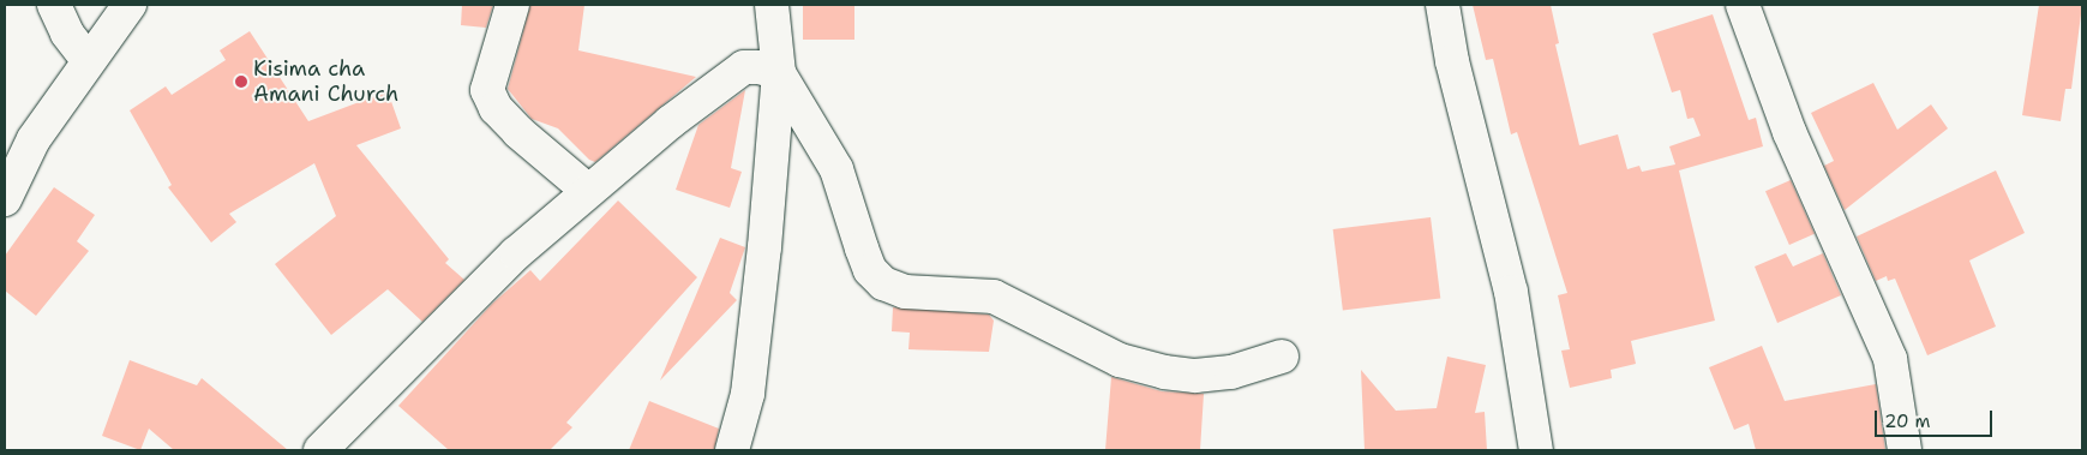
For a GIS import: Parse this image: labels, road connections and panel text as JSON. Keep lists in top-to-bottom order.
{
  "places": ["Kisima cha Amani Church"],
  "scale_bar": "20 m"
}
